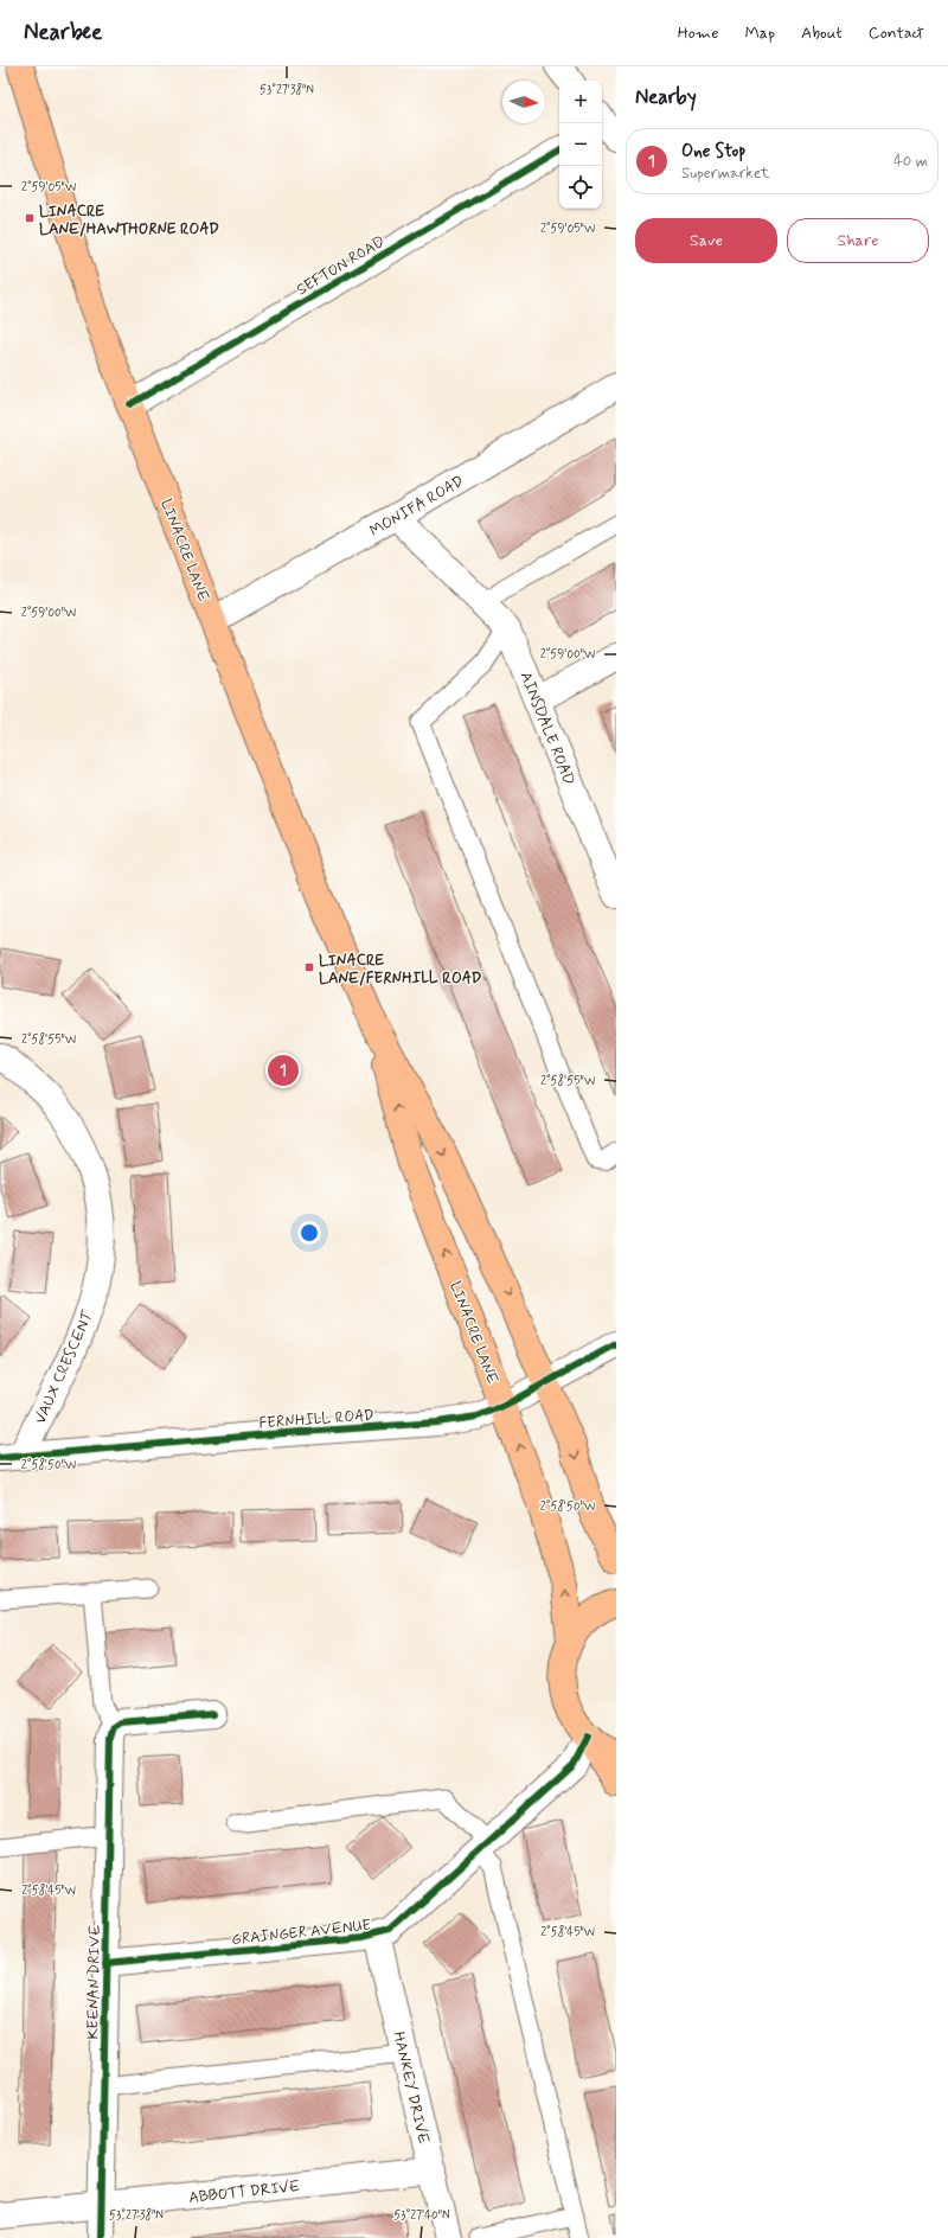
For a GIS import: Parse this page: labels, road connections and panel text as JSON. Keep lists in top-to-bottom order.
{
  "streets": {
    "main road": ["LINACRE LANE"],
    "street": [
      "SEFTON ROAD",
      "MONIFA ROAD",
      "AINSDALE ROAD",
      "VAUX CRESCENT",
      "FERNHILL ROAD",
      "GRAINGER AVENUE",
      "KEENAN DRIVE",
      "HANKEY DRIVE",
      "ABBOTT DRIVE"
    ]
  },
  "crossings": [
    ["SEFTON ROAD", "LINACRE LANE"],
    ["MONIFA ROAD", "LINACRE LANE"],
    ["MONIFA ROAD", "AINSDALE ROAD"],
    ["LINACRE LANE", "FERNHILL ROAD"],
    ["VAUX CRESCENT", "FERNHILL ROAD"],
    ["GRAINGER AVENUE", "KEENAN DRIVE"],
    ["GRAINGER AVENUE", "HANKEY DRIVE"],
    ["KEENAN DRIVE", "ABBOTT DRIVE"],
    ["HANKEY DRIVE", "ABBOTT DRIVE"]
  ],
  "places": {
    "transit": ["LINACRE LANE/HAWTHORNE ROAD", "LINACRE LANE/FERNHILL ROAD"]
  },
  "north": "right",
  "page": {
    "header": "Nearbee",
    "nav": [
      "Home",
      "Map",
      "About",
      "Contact"
    ],
    "heading": "Nearby",
    "map_buttons": ["+", "−"],
    "list": [
      {
        "mark": "1",
        "name": "One Stop",
        "note": "Supermarket",
        "value": "40 m"
      }
    ],
    "buttons": ["Save", "Share"],
    "pins": "1"
  },
  "coordinates": [
    "53°27'38\"N",
    "2°59'05\"W",
    "2°59'00\"W",
    "2°58'55\"W",
    "2°58'50\"W",
    "2°58'45\"W",
    "53°27'40\"N"
  ]
}
